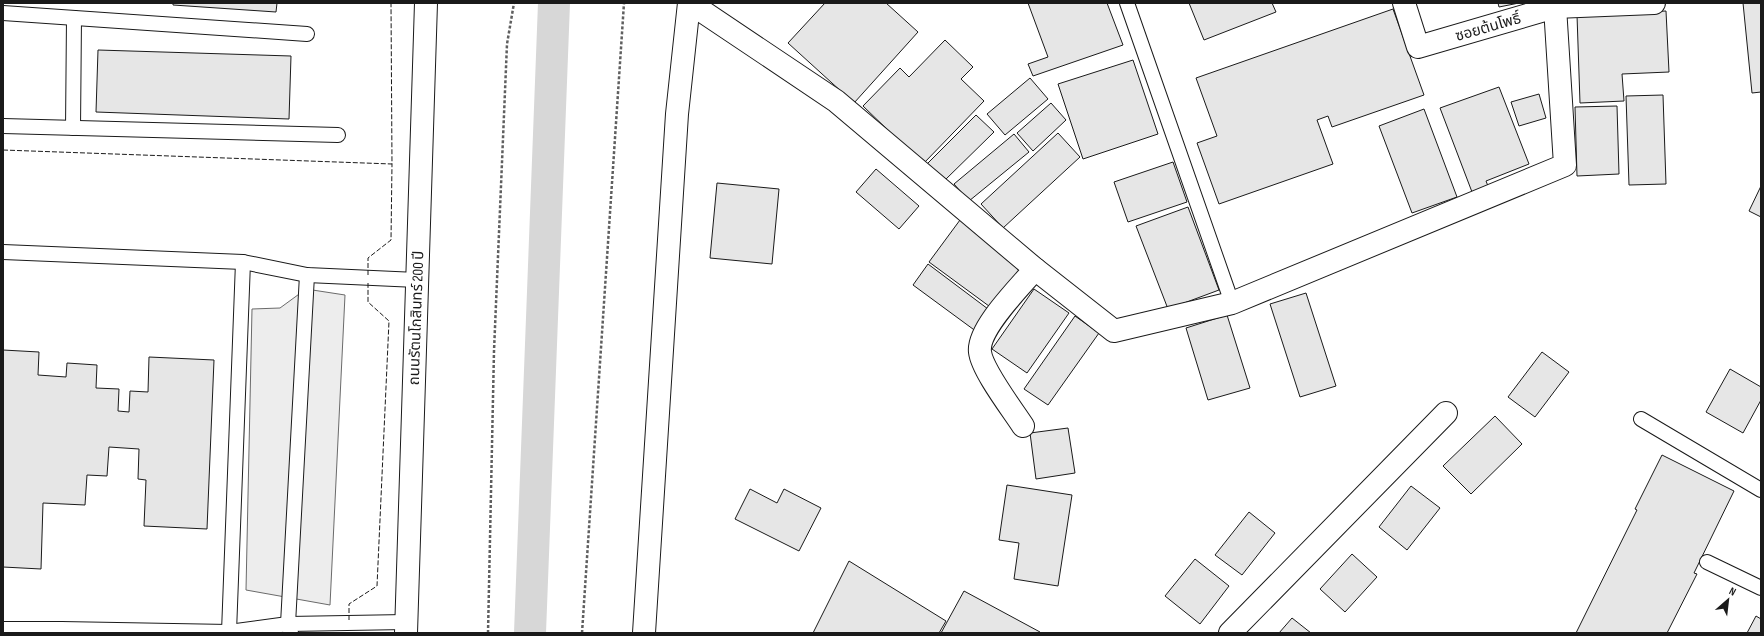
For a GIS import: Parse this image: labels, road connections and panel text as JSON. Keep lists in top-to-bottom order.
{
  "streets": {
    "street": ["ซอยต้นโพธิ์", "ถนนรัตนโกสินทร์ 200 ปี"]
  },
  "north": "top right"
}
